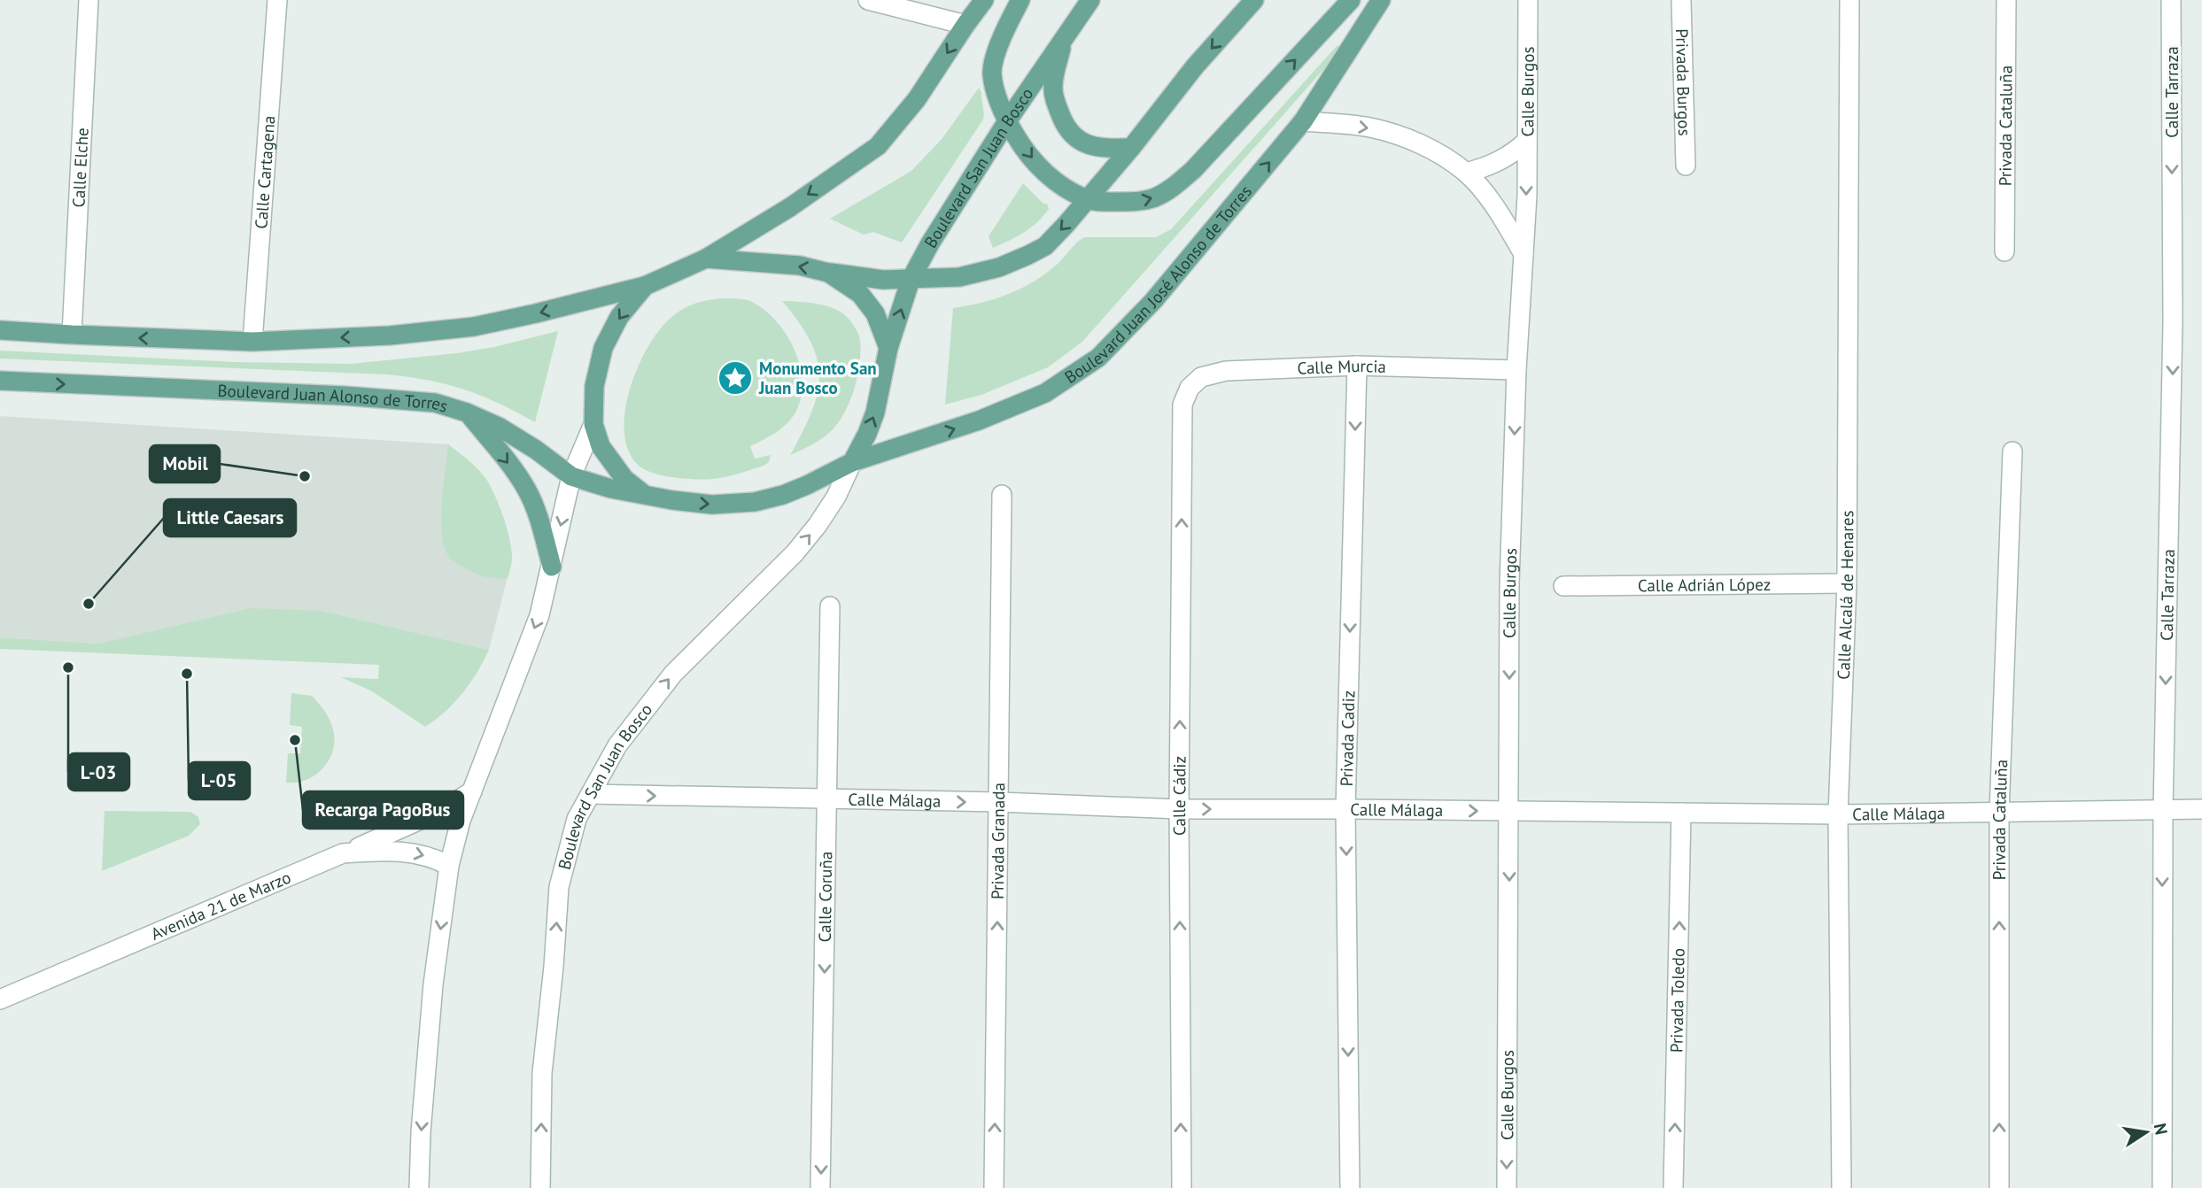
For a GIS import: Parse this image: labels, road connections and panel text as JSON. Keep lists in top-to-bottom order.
{
  "streets": {
    "main road": ["Boulevard San Juan Bosco", "Boulevard Juan José Alonso de Torres", "Boulevard Juan Alonso de Torres"],
    "street": [
      "Privada Burgos",
      "Calle Burgos",
      "Calle Tarraza",
      "Privada Cataluña",
      "Calle Elche",
      "Calle Cartagena",
      "Calle Murcia",
      "Calle Adrián López",
      "Calle Alcalá de Henares",
      "Privada Cadiz",
      "Calle Cádiz",
      "Calle Málaga",
      "Privada Granada",
      "Calle Coruña",
      "Avenida 21 de Marzo",
      "Privada Toledo"
    ]
  },
  "crossings": [
    ["Calle Burgos", "Calle Murcia"],
    ["Calle Burgos", "Calle Málaga"],
    ["Calle Tarraza", "Calle Málaga"],
    ["Privada Cataluña", "Calle Málaga"],
    ["Boulevard San Juan Bosco", "Boulevard Juan José Alonso de Torres"],
    ["Boulevard San Juan Bosco", "Calle Málaga"],
    ["Boulevard Juan José Alonso de Torres", "Boulevard Juan Alonso de Torres"],
    ["Calle Murcia", "Privada Cadiz"],
    ["Calle Murcia", "Calle Cádiz"],
    ["Calle Adrián López", "Calle Alcalá de Henares"],
    ["Calle Alcalá de Henares", "Calle Málaga"],
    ["Privada Cadiz", "Calle Málaga"],
    ["Calle Cádiz", "Calle Málaga"],
    ["Calle Málaga", "Privada Granada"],
    ["Calle Málaga", "Calle Coruña"],
    ["Calle Málaga", "Privada Toledo"]
  ],
  "one_way": [
    "Calle Burgos",
    "Calle Tarraza",
    "Privada Cataluña",
    "Boulevard San Juan Bosco",
    "Privada Cadiz",
    "Calle Cádiz",
    "Calle Málaga",
    "Privada Granada",
    "Calle Coruña",
    "Privada Toledo"
  ],
  "places": {
    "place": ["Monumento San Juan Bosco"],
    "other": [
      "Mobil",
      "Little Caesars",
      "L-03",
      "L-05",
      "Recarga PagoBus"
    ]
  },
  "north": "right"
}
